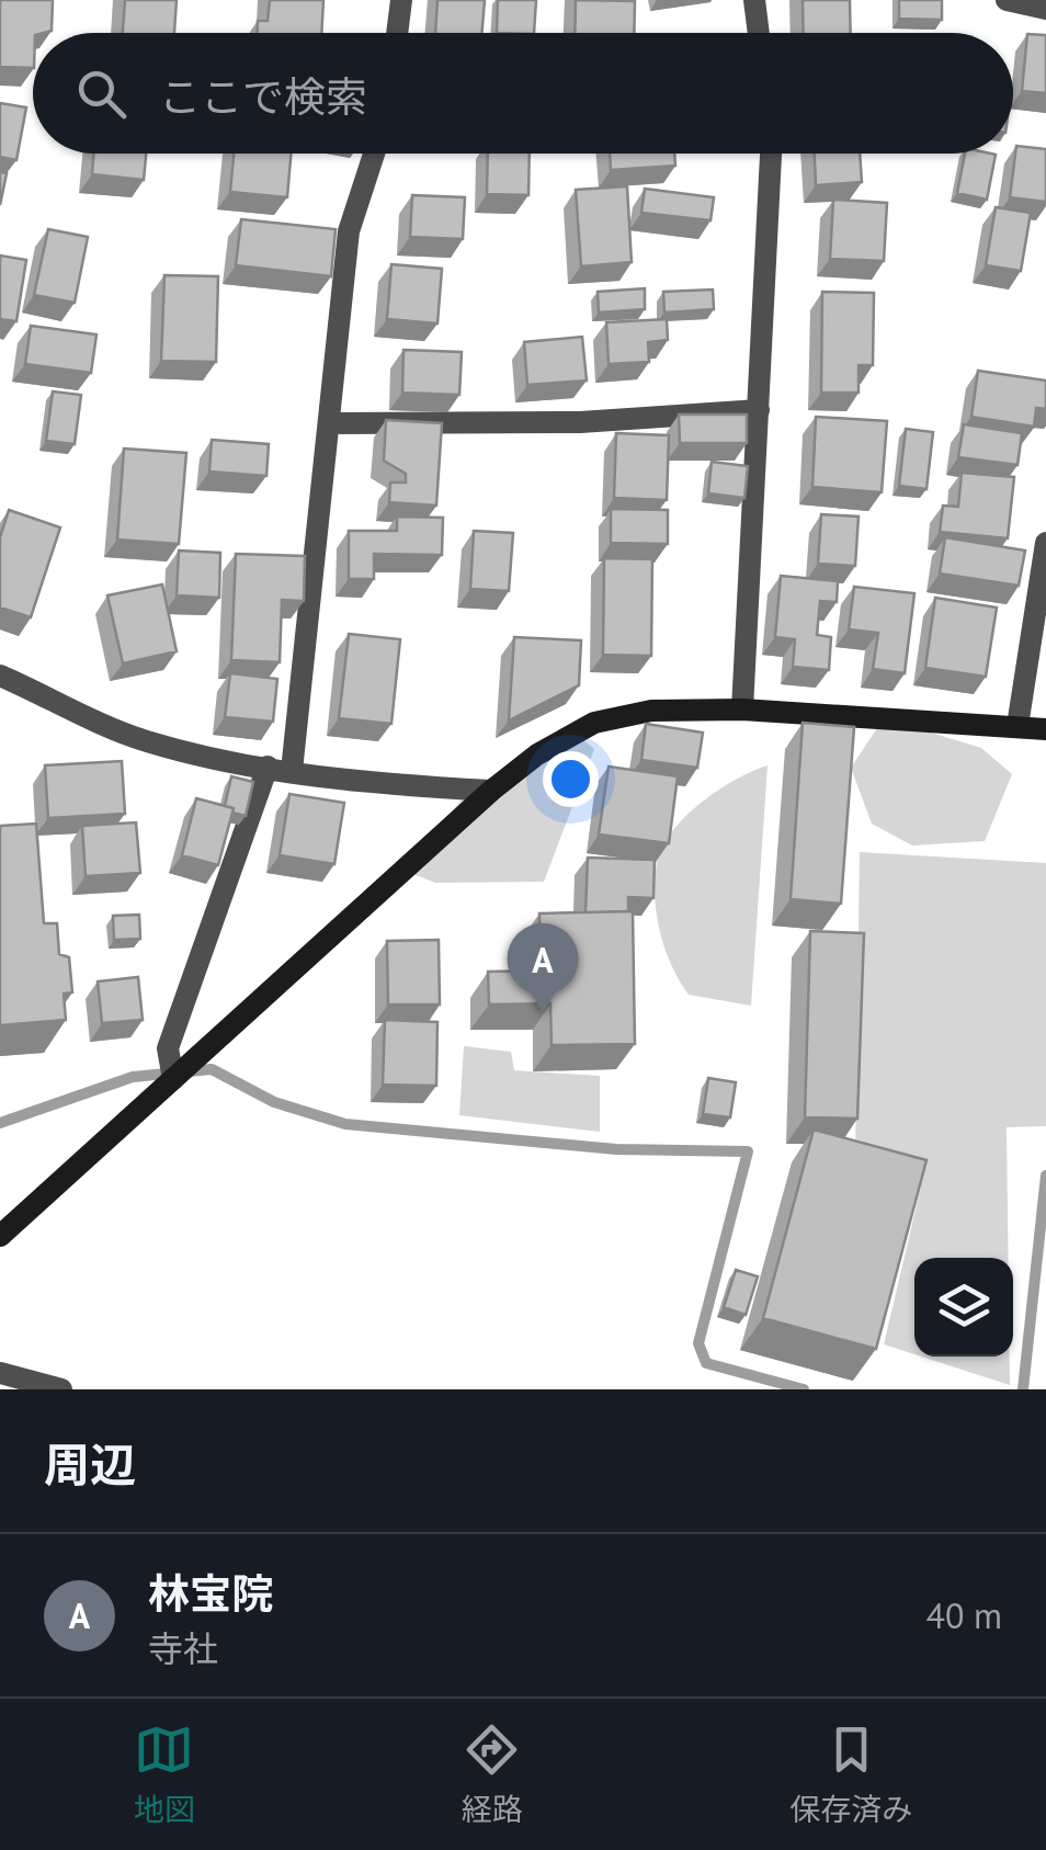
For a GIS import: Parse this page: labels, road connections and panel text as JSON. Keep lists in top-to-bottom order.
{
  "page": {
    "search": "ここで検索",
    "pins": "A",
    "heading": "周辺",
    "list": [
      {
        "mark": "A",
        "name": "林宝院",
        "note": "寺社",
        "value": "40 m"
      }
    ],
    "nav": ["地図", "経路", "保存済み"]
  }
}
